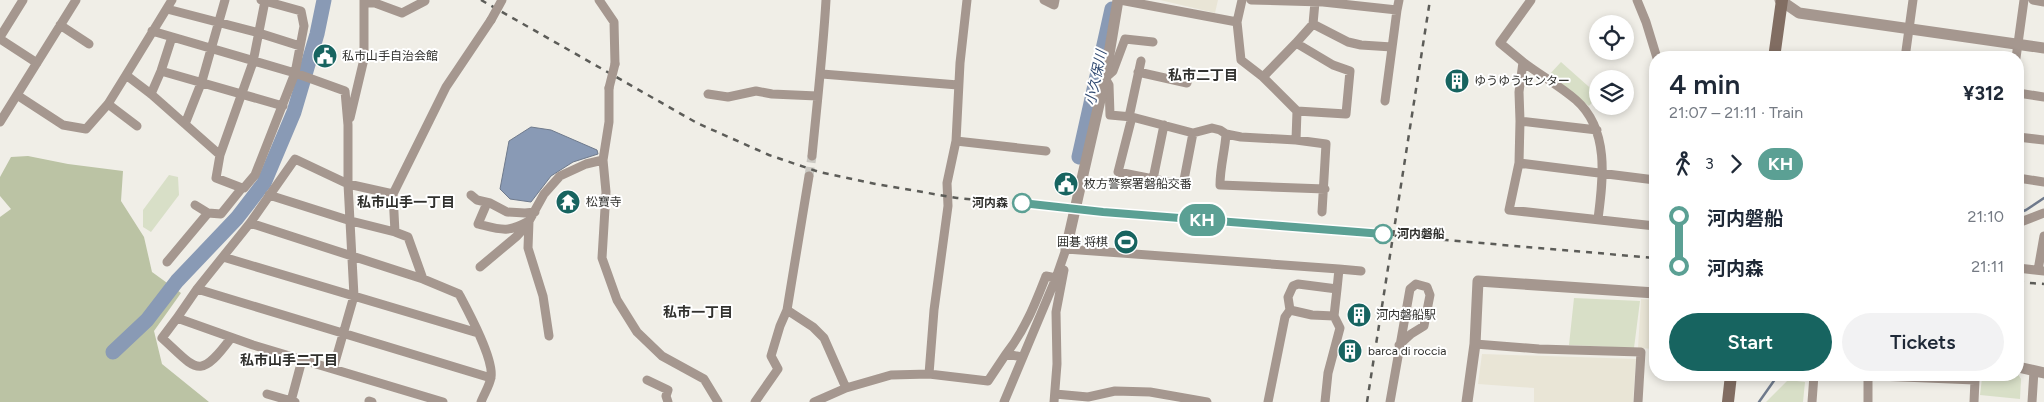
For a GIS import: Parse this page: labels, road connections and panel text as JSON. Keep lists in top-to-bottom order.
{
  "districts": [
    "私市二丁目",
    "私市山手一丁目",
    "私市一丁目",
    "私市山手二丁目"
  ],
  "water": ["小久保川"],
  "places": {
    "public building": ["私市山手自治会館", "枚方警察署磐船交番"],
    "building": ["ゆうゆうセンター", "河内磐船駅", "barca di roccia"],
    "temple": ["松寶寺"],
    "other": ["河内森", "河内磐船"],
    "sports": ["囲碁 将棋"]
  },
  "page": {
    "on_map": "KH",
    "heading": ["4 min", "21:07 – 21:11 · Train", "¥312"],
    "legs": ["3", "KH"],
    "list": [
      {
        "name": "河内磐船",
        "value": "21:10"
      },
      {
        "name": "河内森",
        "value": "21:11"
      }
    ],
    "buttons": ["Start", "Tickets"]
  }
}
